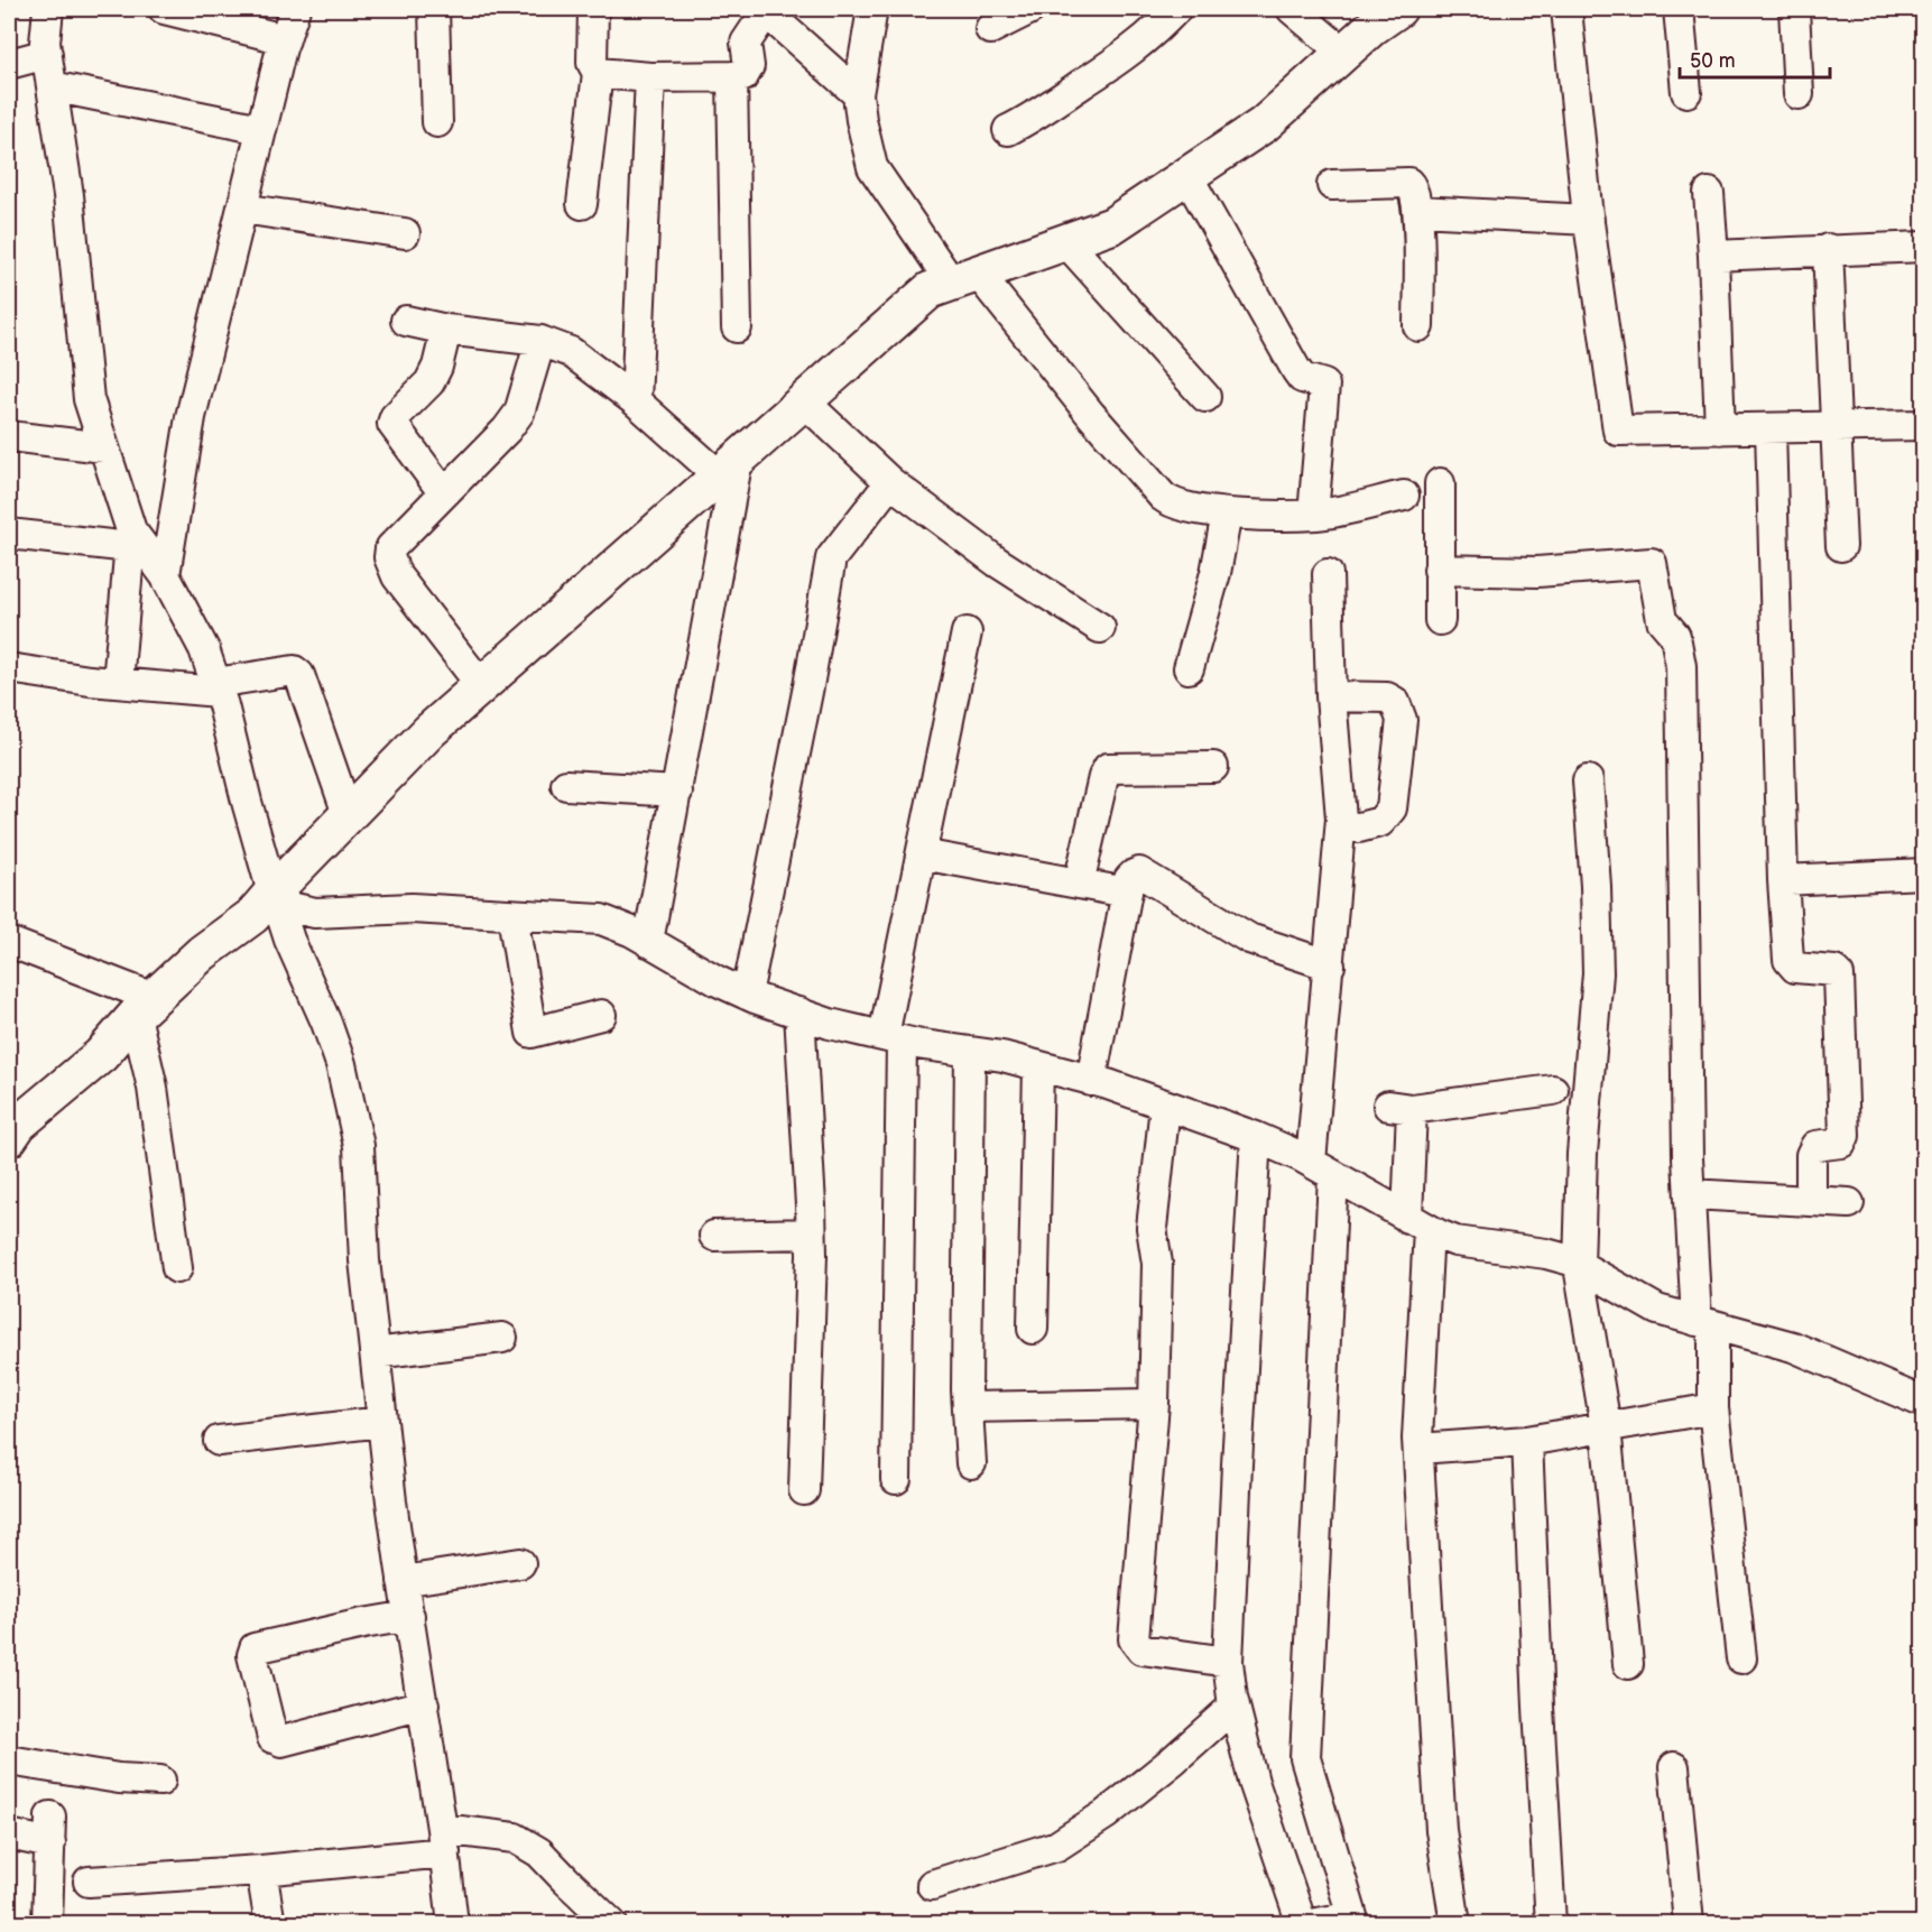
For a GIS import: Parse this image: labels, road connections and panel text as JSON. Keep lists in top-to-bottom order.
{
  "scale_bar": "50 m"
}
